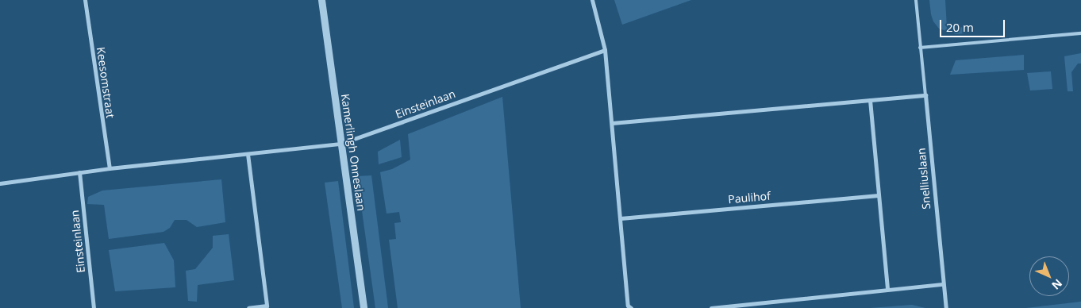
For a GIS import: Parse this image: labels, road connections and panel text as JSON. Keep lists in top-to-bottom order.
{
  "streets": {
    "street": [
      "Keesomstraat",
      "Einsteinlaan",
      "Kamerlingh Onneslaan",
      "Snelliuslaan",
      "Paulihof"
    ]
  },
  "crossings": [
    ["Keesomstraat", "Einsteinlaan"],
    ["Einsteinlaan", "Kamerlingh Onneslaan"]
  ],
  "scale_bar": "20 m",
  "north": "bottom right"
}
